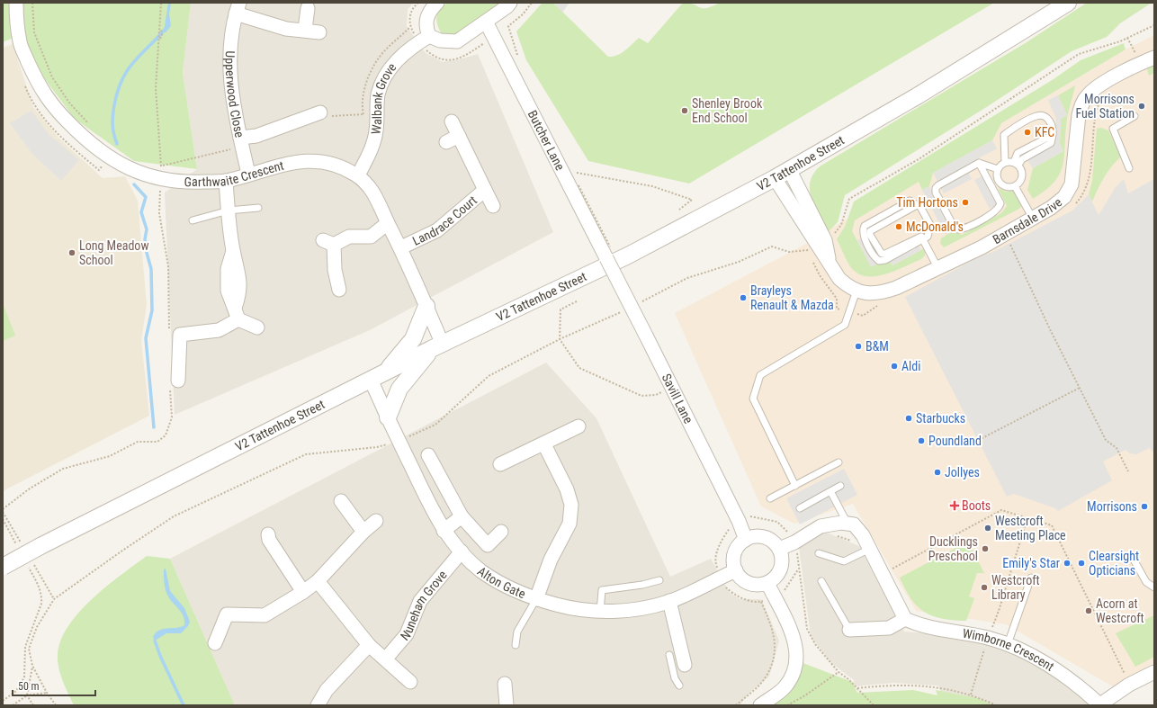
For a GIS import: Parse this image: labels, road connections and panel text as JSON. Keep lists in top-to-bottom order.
{
  "streets": {
    "street": [
      "Upperwood Close",
      "Walbank Grove",
      "Butcher Lane",
      "V2 Tattenhoe Street",
      "Garthwaite Crescent",
      "Landrace Court",
      "Barnsdale Drive",
      "Savill Lane",
      "Alton Gate",
      "Nuneham Grove",
      "Wimborne Crescent"
    ]
  },
  "crossings": [
    ["Upperwood Close", "Garthwaite Crescent"],
    ["Walbank Grove", "Garthwaite Crescent"],
    ["Butcher Lane", "Savill Lane"],
    ["V2 Tattenhoe Street", "Garthwaite Crescent"],
    ["V2 Tattenhoe Street", "Barnsdale Drive"],
    ["V2 Tattenhoe Street", "Alton Gate"],
    ["Garthwaite Crescent", "Landrace Court"],
    ["Savill Lane", "Alton Gate"],
    ["Alton Gate", "Nuneham Grove"]
  ],
  "places": {
    "other": [
      "Morrisons Fuel Station",
      "Shenley Brook End School",
      "KFC",
      "Tim Hortons",
      "McDonald's",
      "Long Meadow School",
      "Brayleys Renault & Mazda",
      "B&M",
      "Aldi",
      "Starbucks",
      "Poundland",
      "Jollyes",
      "Morrisons",
      "Westcroft Meeting Place",
      "Ducklings Preschool",
      "Emily's Star",
      "Clearsight Opticians",
      "Westcroft Library",
      "Acorn at Westcroft"
    ],
    "health": ["Boots"]
  },
  "scale_bar": "50 m"
}
